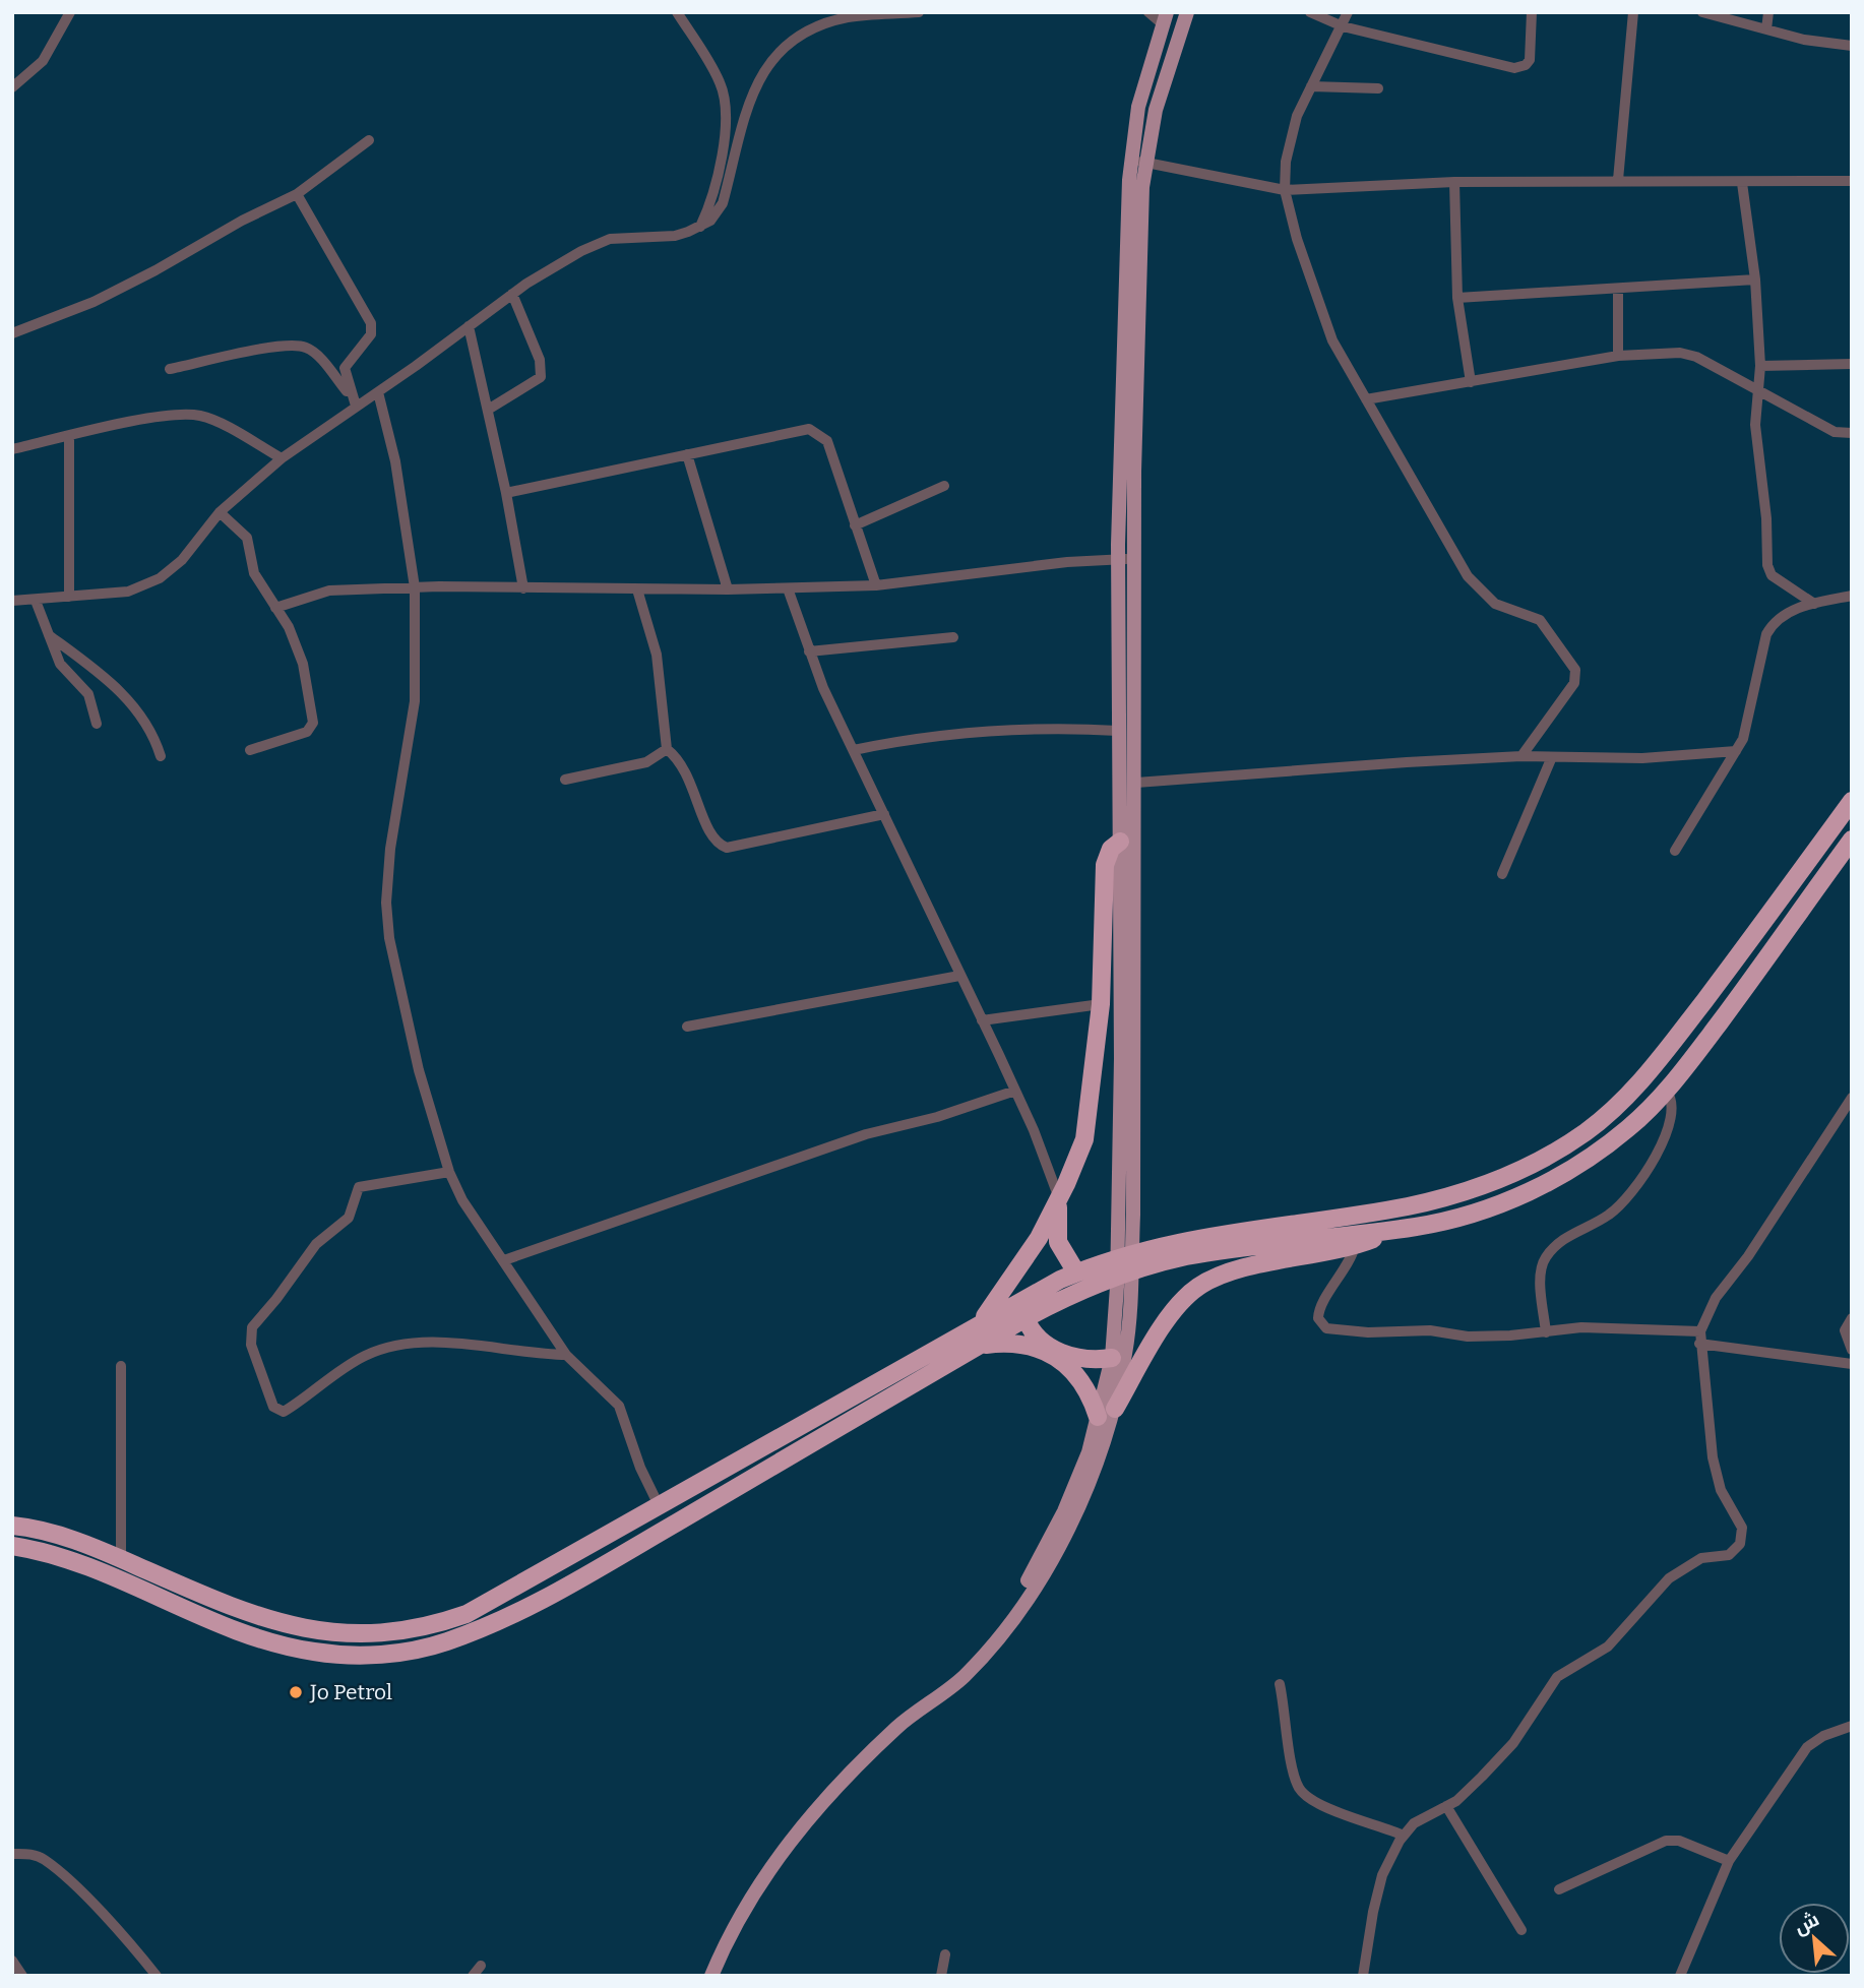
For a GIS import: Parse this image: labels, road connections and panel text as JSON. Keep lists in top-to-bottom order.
{
  "places": ["Jo Petrol"],
  "north": "top left"
}
